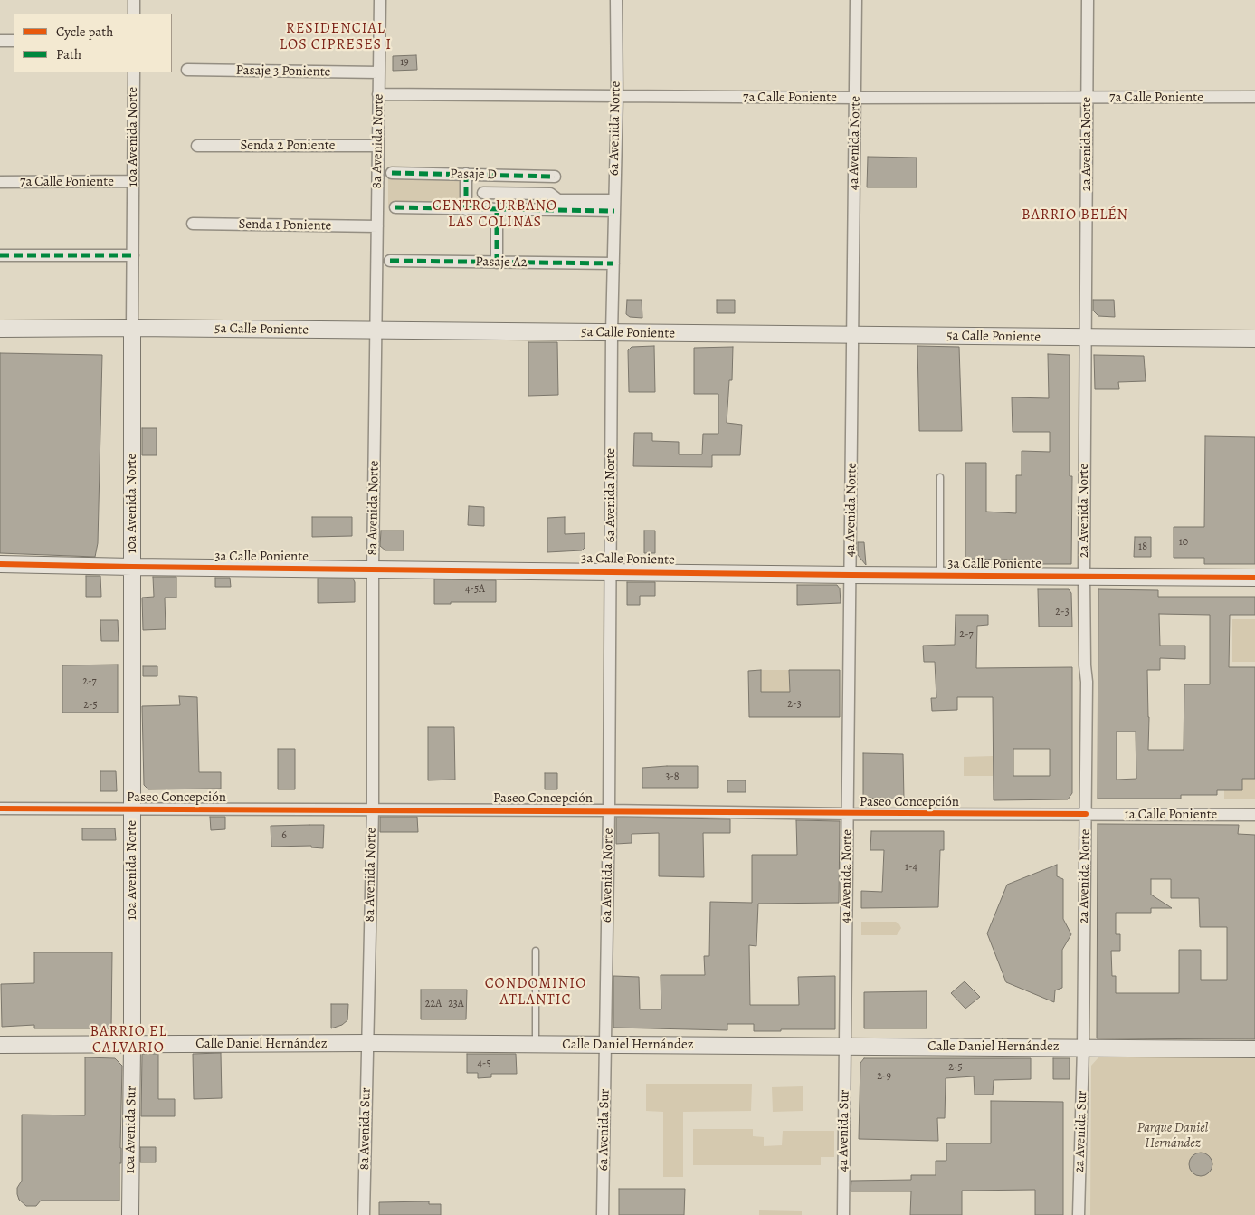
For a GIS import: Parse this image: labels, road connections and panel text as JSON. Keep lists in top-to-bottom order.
{
  "streets": {
    "street": [
      "Pasaje 3 Poniente",
      "7a Calle Poniente",
      "6a Avenida Norte",
      "10a Avenida Norte",
      "8a Avenida Norte",
      "4a Avenida Norte",
      "2a Avenida Norte",
      "Senda 2 Poniente",
      "Pasaje D",
      "Senda 1 Poniente",
      "Pasaje A2",
      "5a Calle Poniente",
      "3a Calle Poniente",
      "Paseo Concepción",
      "1a Calle Poniente",
      "Calle Daniel Hernández",
      "8a Avenida Sur",
      "10a Avenida Sur",
      "6a Avenida Sur",
      "4a Avenida Sur",
      "2a Avenida Sur"
    ]
  },
  "crossings": [
    ["Pasaje 3 Poniente", "8a Avenida Norte"],
    ["7a Calle Poniente", "6a Avenida Norte"],
    ["7a Calle Poniente", "10a Avenida Norte"],
    ["7a Calle Poniente", "8a Avenida Norte"],
    ["7a Calle Poniente", "4a Avenida Norte"],
    ["7a Calle Poniente", "2a Avenida Norte"],
    ["6a Avenida Norte", "Pasaje A2"],
    ["6a Avenida Norte", "5a Calle Poniente"],
    ["6a Avenida Norte", "3a Calle Poniente"],
    ["6a Avenida Norte", "Paseo Concepción"],
    ["6a Avenida Norte", "Calle Daniel Hernández"],
    ["6a Avenida Norte", "6a Avenida Sur"],
    ["10a Avenida Norte", "5a Calle Poniente"],
    ["10a Avenida Norte", "3a Calle Poniente"],
    ["10a Avenida Norte", "Paseo Concepción"],
    ["10a Avenida Norte", "Calle Daniel Hernández"],
    ["10a Avenida Norte", "10a Avenida Sur"],
    ["8a Avenida Norte", "Senda 2 Poniente"],
    ["8a Avenida Norte", "Senda 1 Poniente"],
    ["8a Avenida Norte", "5a Calle Poniente"],
    ["8a Avenida Norte", "3a Calle Poniente"],
    ["8a Avenida Norte", "Paseo Concepción"],
    ["8a Avenida Norte", "Calle Daniel Hernández"],
    ["8a Avenida Norte", "8a Avenida Sur"],
    ["4a Avenida Norte", "5a Calle Poniente"],
    ["4a Avenida Norte", "3a Calle Poniente"],
    ["4a Avenida Norte", "Paseo Concepción"],
    ["4a Avenida Norte", "Calle Daniel Hernández"],
    ["4a Avenida Norte", "4a Avenida Sur"],
    ["2a Avenida Norte", "5a Calle Poniente"],
    ["2a Avenida Norte", "3a Calle Poniente"],
    ["2a Avenida Norte", "Paseo Concepción"],
    ["2a Avenida Norte", "1a Calle Poniente"],
    ["2a Avenida Norte", "Calle Daniel Hernández"],
    ["2a Avenida Norte", "2a Avenida Sur"],
    ["Paseo Concepción", "1a Calle Poniente"],
    ["Calle Daniel Hernández", "8a Avenida Sur"],
    ["Calle Daniel Hernández", "10a Avenida Sur"],
    ["Calle Daniel Hernández", "6a Avenida Sur"],
    ["Calle Daniel Hernández", "4a Avenida Sur"],
    ["Calle Daniel Hernández", "2a Avenida Sur"]
  ],
  "districts": [
    "RESIDENCIAL LOS CIPRESES I",
    "CENTRO URBANO LAS COLINAS",
    "BARRIO BELÉN",
    "CONDOMINIO ATLANTIC",
    "BARRIO EL CALVARIO"
  ],
  "parks": ["Parque Daniel Hernández"],
  "house_numbers": [
    "19",
    "10",
    "18",
    "4-5A",
    "2-3",
    "2-7",
    "2-7",
    "2-3",
    "2-5",
    "3-8",
    "6",
    "1-4",
    "22A",
    "23A",
    "4-5",
    "2-5",
    "2-9"
  ],
  "legend": ["Cycle path", "Path"]
}
